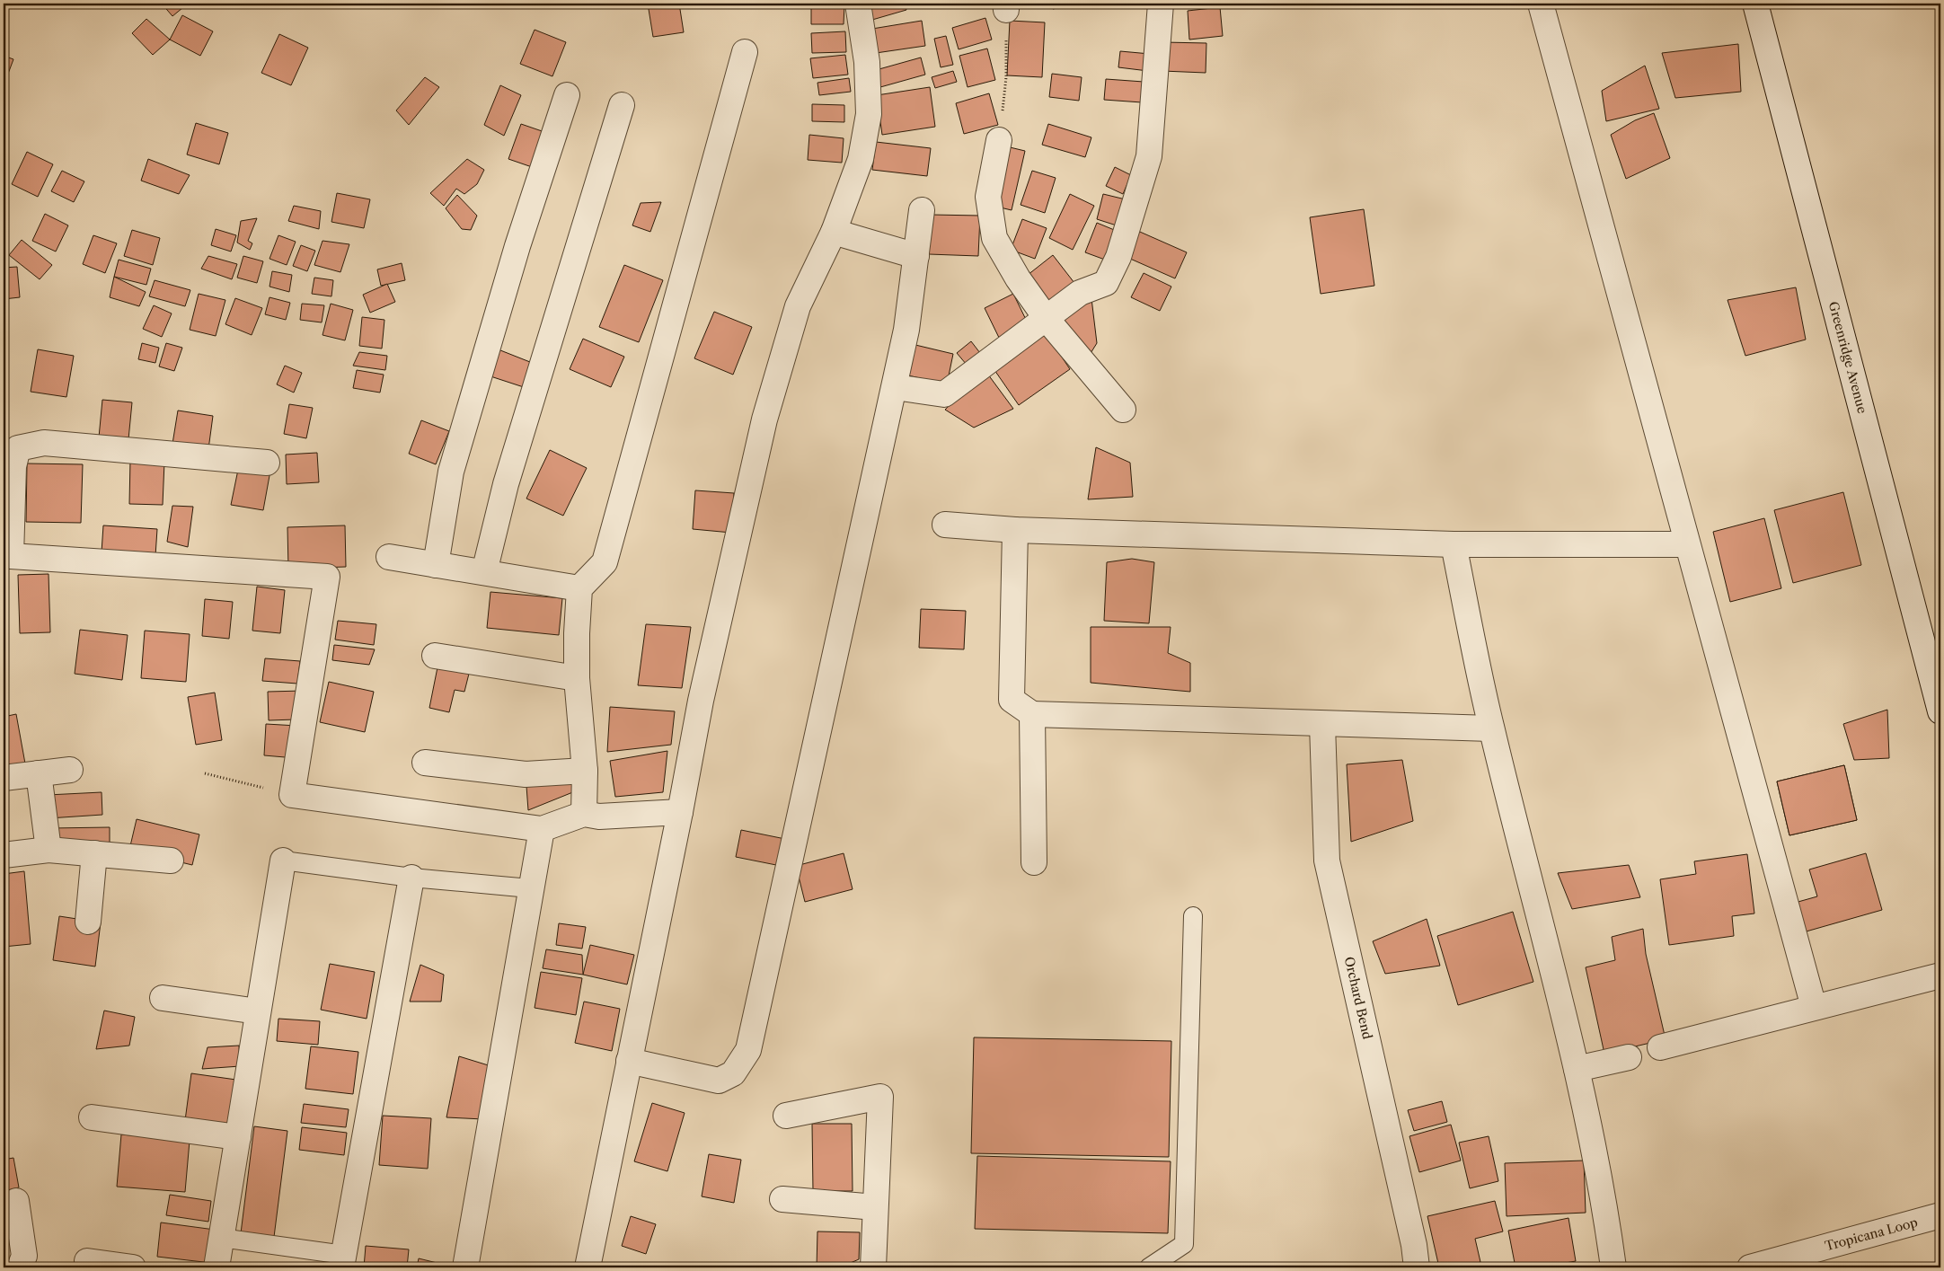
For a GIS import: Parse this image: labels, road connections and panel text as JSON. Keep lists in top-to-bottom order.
{
  "streets": {
    "street": ["Greenridge Avenue", "Orchard Bend", "Tropicana Loop"]
  }
}
